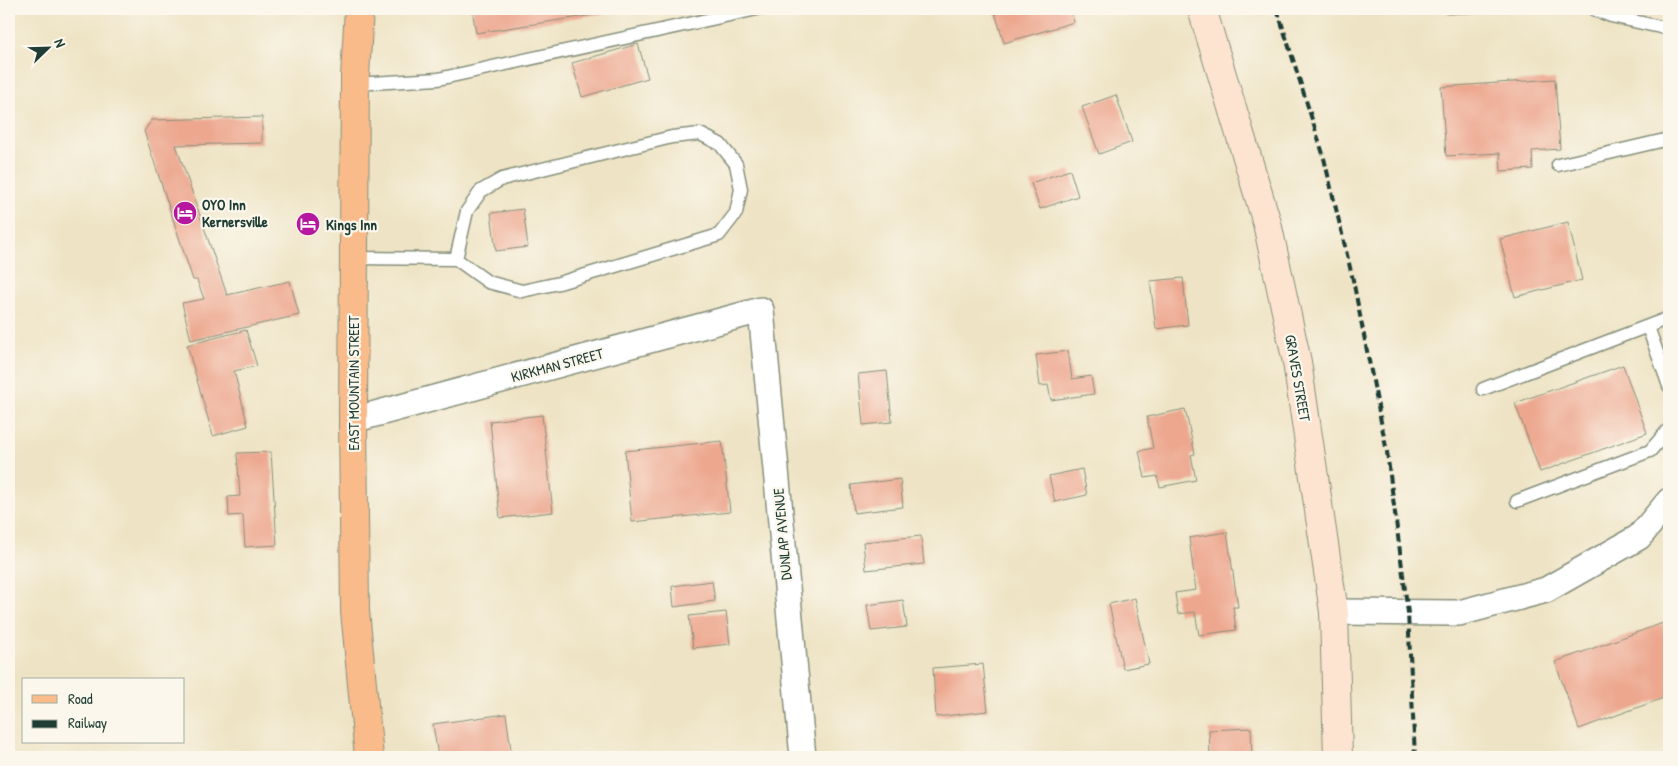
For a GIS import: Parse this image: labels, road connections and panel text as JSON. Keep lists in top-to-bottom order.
{
  "streets": {
    "main road": ["EAST MOUNTAIN STREET"],
    "street": ["KIRKMAN STREET", "GRAVES STREET", "DUNLAP AVENUE"]
  },
  "crossings": [
    ["KIRKMAN STREET", "EAST MOUNTAIN STREET"],
    ["KIRKMAN STREET", "DUNLAP AVENUE"]
  ],
  "places": {
    "hotel": ["OYO Inn Kernersville", "Kings Inn"]
  },
  "legend": ["Road", "Railway"],
  "north": "top right"
}
